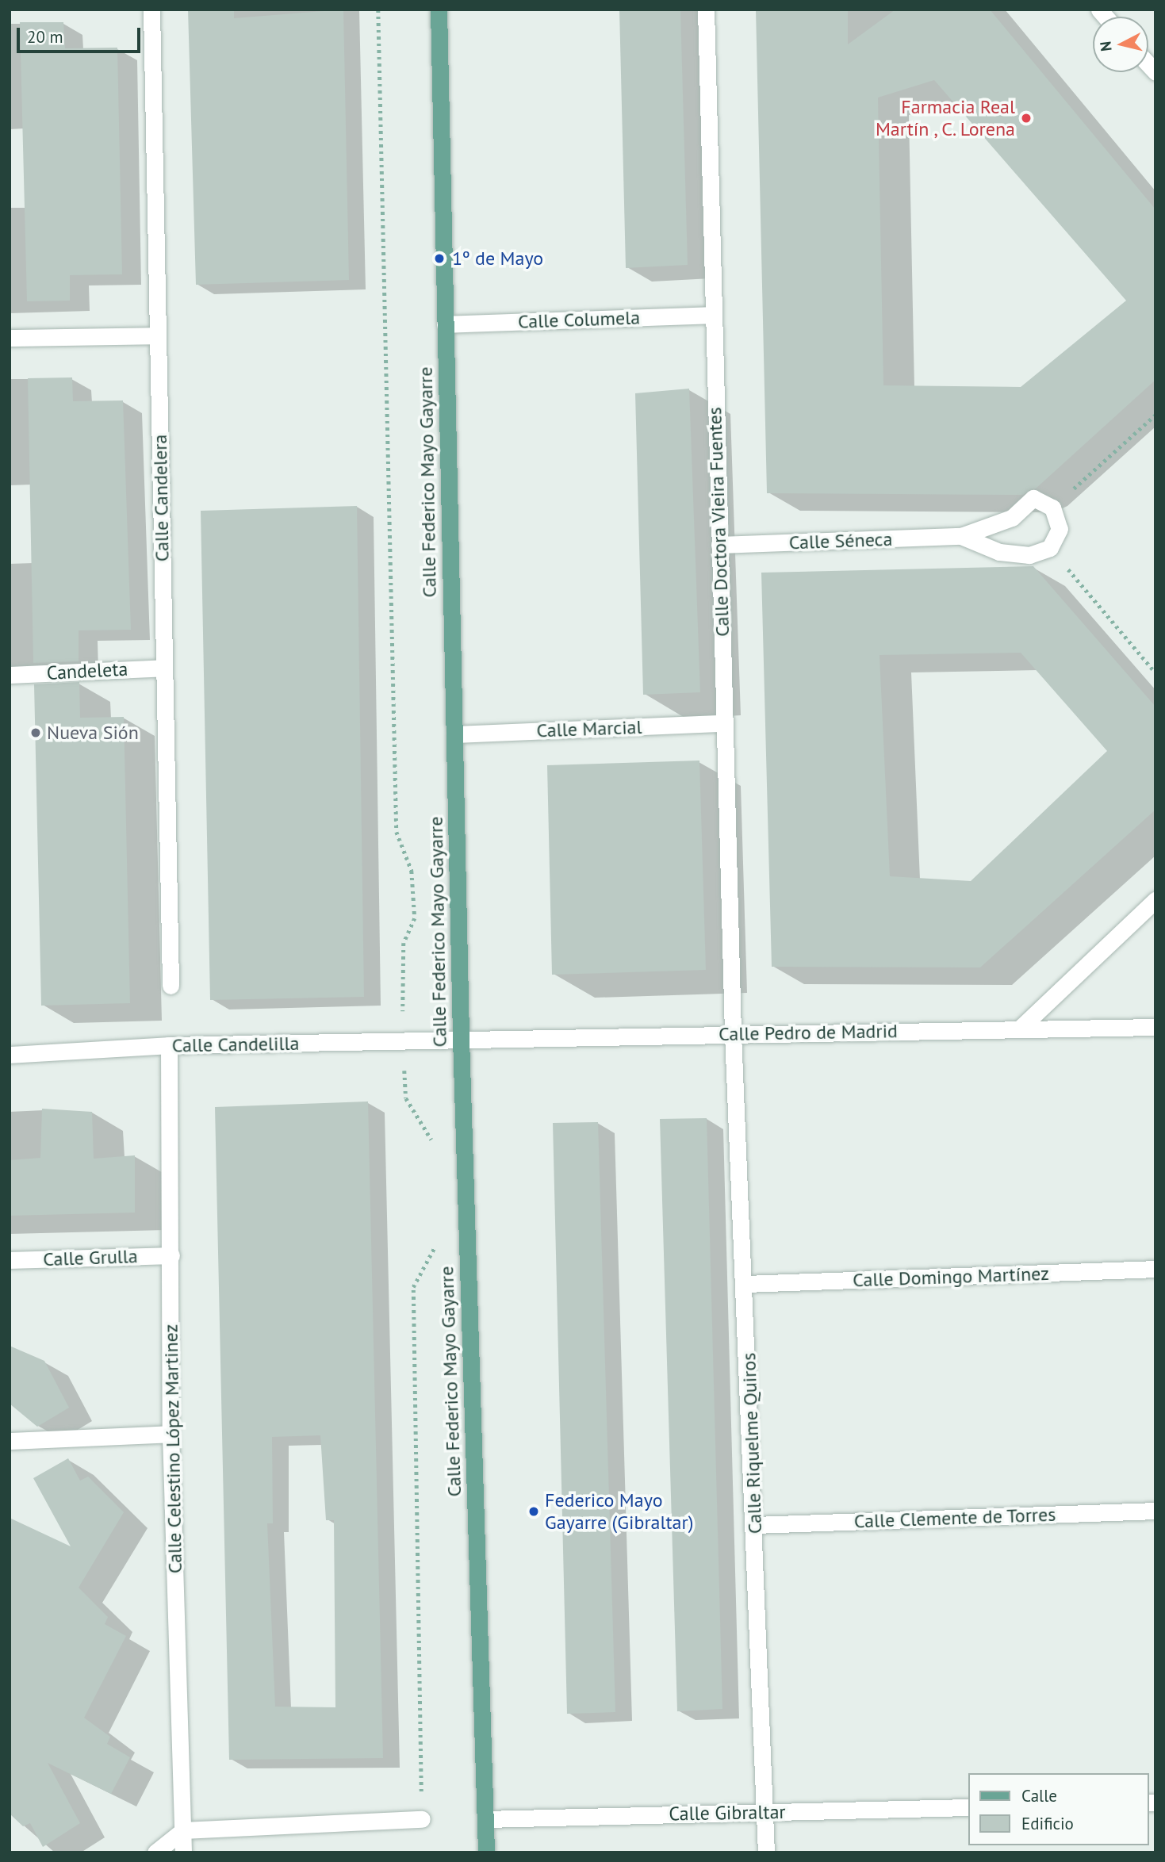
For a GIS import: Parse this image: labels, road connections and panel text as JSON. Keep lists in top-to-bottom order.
{
  "streets": {
    "main road": ["Calle Federico Mayo Gayarre"],
    "street": [
      "Calle Columela",
      "Calle Candelera",
      "Calle Doctora Vieira Fuentes",
      "Calle Séneca",
      "Candeleta",
      "Calle Marcial",
      "Calle Pedro de Madrid",
      "Calle Candelilla",
      "Calle Grulla",
      "Calle Domingo Martínez",
      "Calle Riquelme Quiros",
      "Calle Celestino López Martinez",
      "Calle Clemente de Torres",
      "Calle Gibraltar"
    ]
  },
  "crossings": [
    ["Calle Columela", "Calle Federico Mayo Gayarre"],
    ["Calle Columela", "Calle Doctora Vieira Fuentes"],
    ["Calle Federico Mayo Gayarre", "Calle Marcial"],
    ["Calle Federico Mayo Gayarre", "Calle Pedro de Madrid"],
    ["Calle Federico Mayo Gayarre", "Calle Candelilla"],
    ["Calle Federico Mayo Gayarre", "Calle Gibraltar"],
    ["Calle Candelera", "Candeleta"],
    ["Calle Doctora Vieira Fuentes", "Calle Séneca"],
    ["Calle Doctora Vieira Fuentes", "Calle Marcial"],
    ["Calle Doctora Vieira Fuentes", "Calle Pedro de Madrid"],
    ["Calle Doctora Vieira Fuentes", "Calle Riquelme Quiros"],
    ["Calle Pedro de Madrid", "Calle Candelilla"],
    ["Calle Pedro de Madrid", "Calle Riquelme Quiros"],
    ["Calle Candelilla", "Calle Celestino López Martinez"],
    ["Calle Grulla", "Calle Celestino López Martinez"],
    ["Calle Domingo Martínez", "Calle Riquelme Quiros"],
    ["Calle Riquelme Quiros", "Calle Clemente de Torres"],
    ["Calle Riquelme Quiros", "Calle Gibraltar"]
  ],
  "places": [
    "Farmacia Real Martín , C. Lorena",
    "1º de Mayo",
    "Nueva Sión",
    "Federico Mayo Gayarre (Gibraltar)"
  ],
  "legend": ["Calle", "Edificio"],
  "scale_bar": "20 m",
  "north": "left"
}
